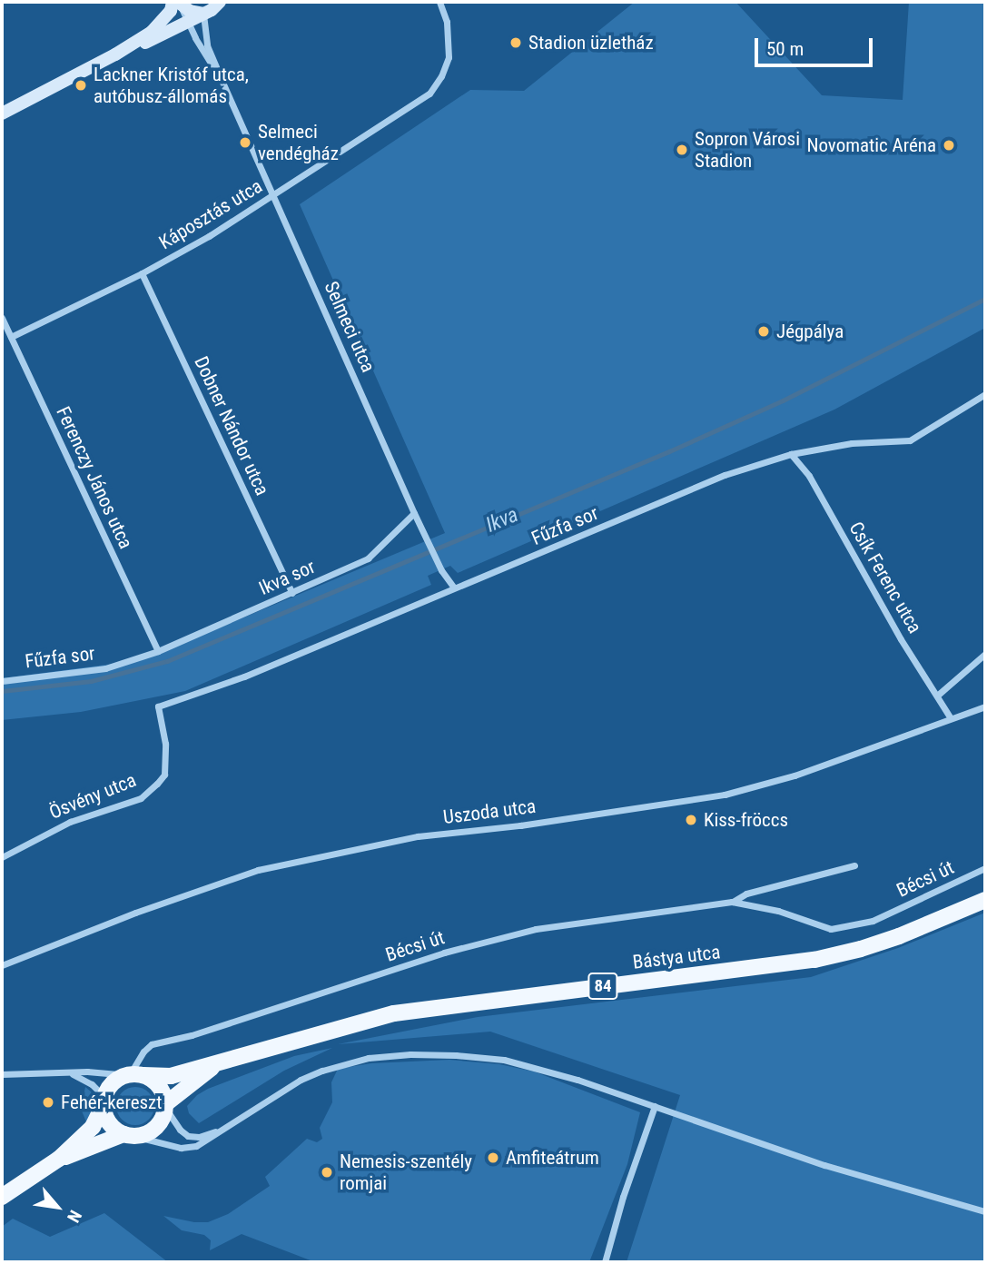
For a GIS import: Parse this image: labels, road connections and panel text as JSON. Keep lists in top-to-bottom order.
{
  "streets": {
    "main road": ["Bástya utca", "84"],
    "street": [
      "Káposztás utca",
      "Selmeci utca",
      "Dobner Nándor utca",
      "Ferenczy János utca",
      "Fűzfa sor",
      "Ikva sor",
      "Csík Ferenc utca",
      "Ösvény utca",
      "Uszoda utca",
      "Bécsi út"
    ]
  },
  "crossings": [
    ["Káposztás utca", "Selmeci utca"],
    ["Káposztás utca", "Dobner Nándor utca"],
    ["Káposztás utca", "Ferenczy János utca"],
    ["Selmeci utca", "Fűzfa sor"],
    ["Selmeci utca", "Ikva sor"],
    ["Dobner Nándor utca", "Ikva sor"],
    ["Ferenczy János utca", "Fűzfa sor"],
    ["Ferenczy János utca", "Ikva sor"],
    ["Fűzfa sor", "Ikva sor"],
    ["Fűzfa sor", "Csík Ferenc utca"],
    ["Fűzfa sor", "Ösvény utca"],
    ["Csík Ferenc utca", "Uszoda utca"],
    ["Bécsi út", "Bástya utca"],
    ["Bécsi út", "84"],
    ["Bástya utca", "84"]
  ],
  "water": ["Ikva"],
  "places": [
    "Stadion üzletház",
    "Lackner Kristóf utca, autóbusz-állomás",
    "Selmeci vendégház",
    "Novomatic Aréna",
    "Sopron Városi Stadion",
    "Jégpálya",
    "Kiss-fröccs",
    "Fehér-kereszt",
    "Amfiteátrum",
    "Nemesis-szentély romjai"
  ],
  "scale_bar": "50 m",
  "north": "bottom right"
}
